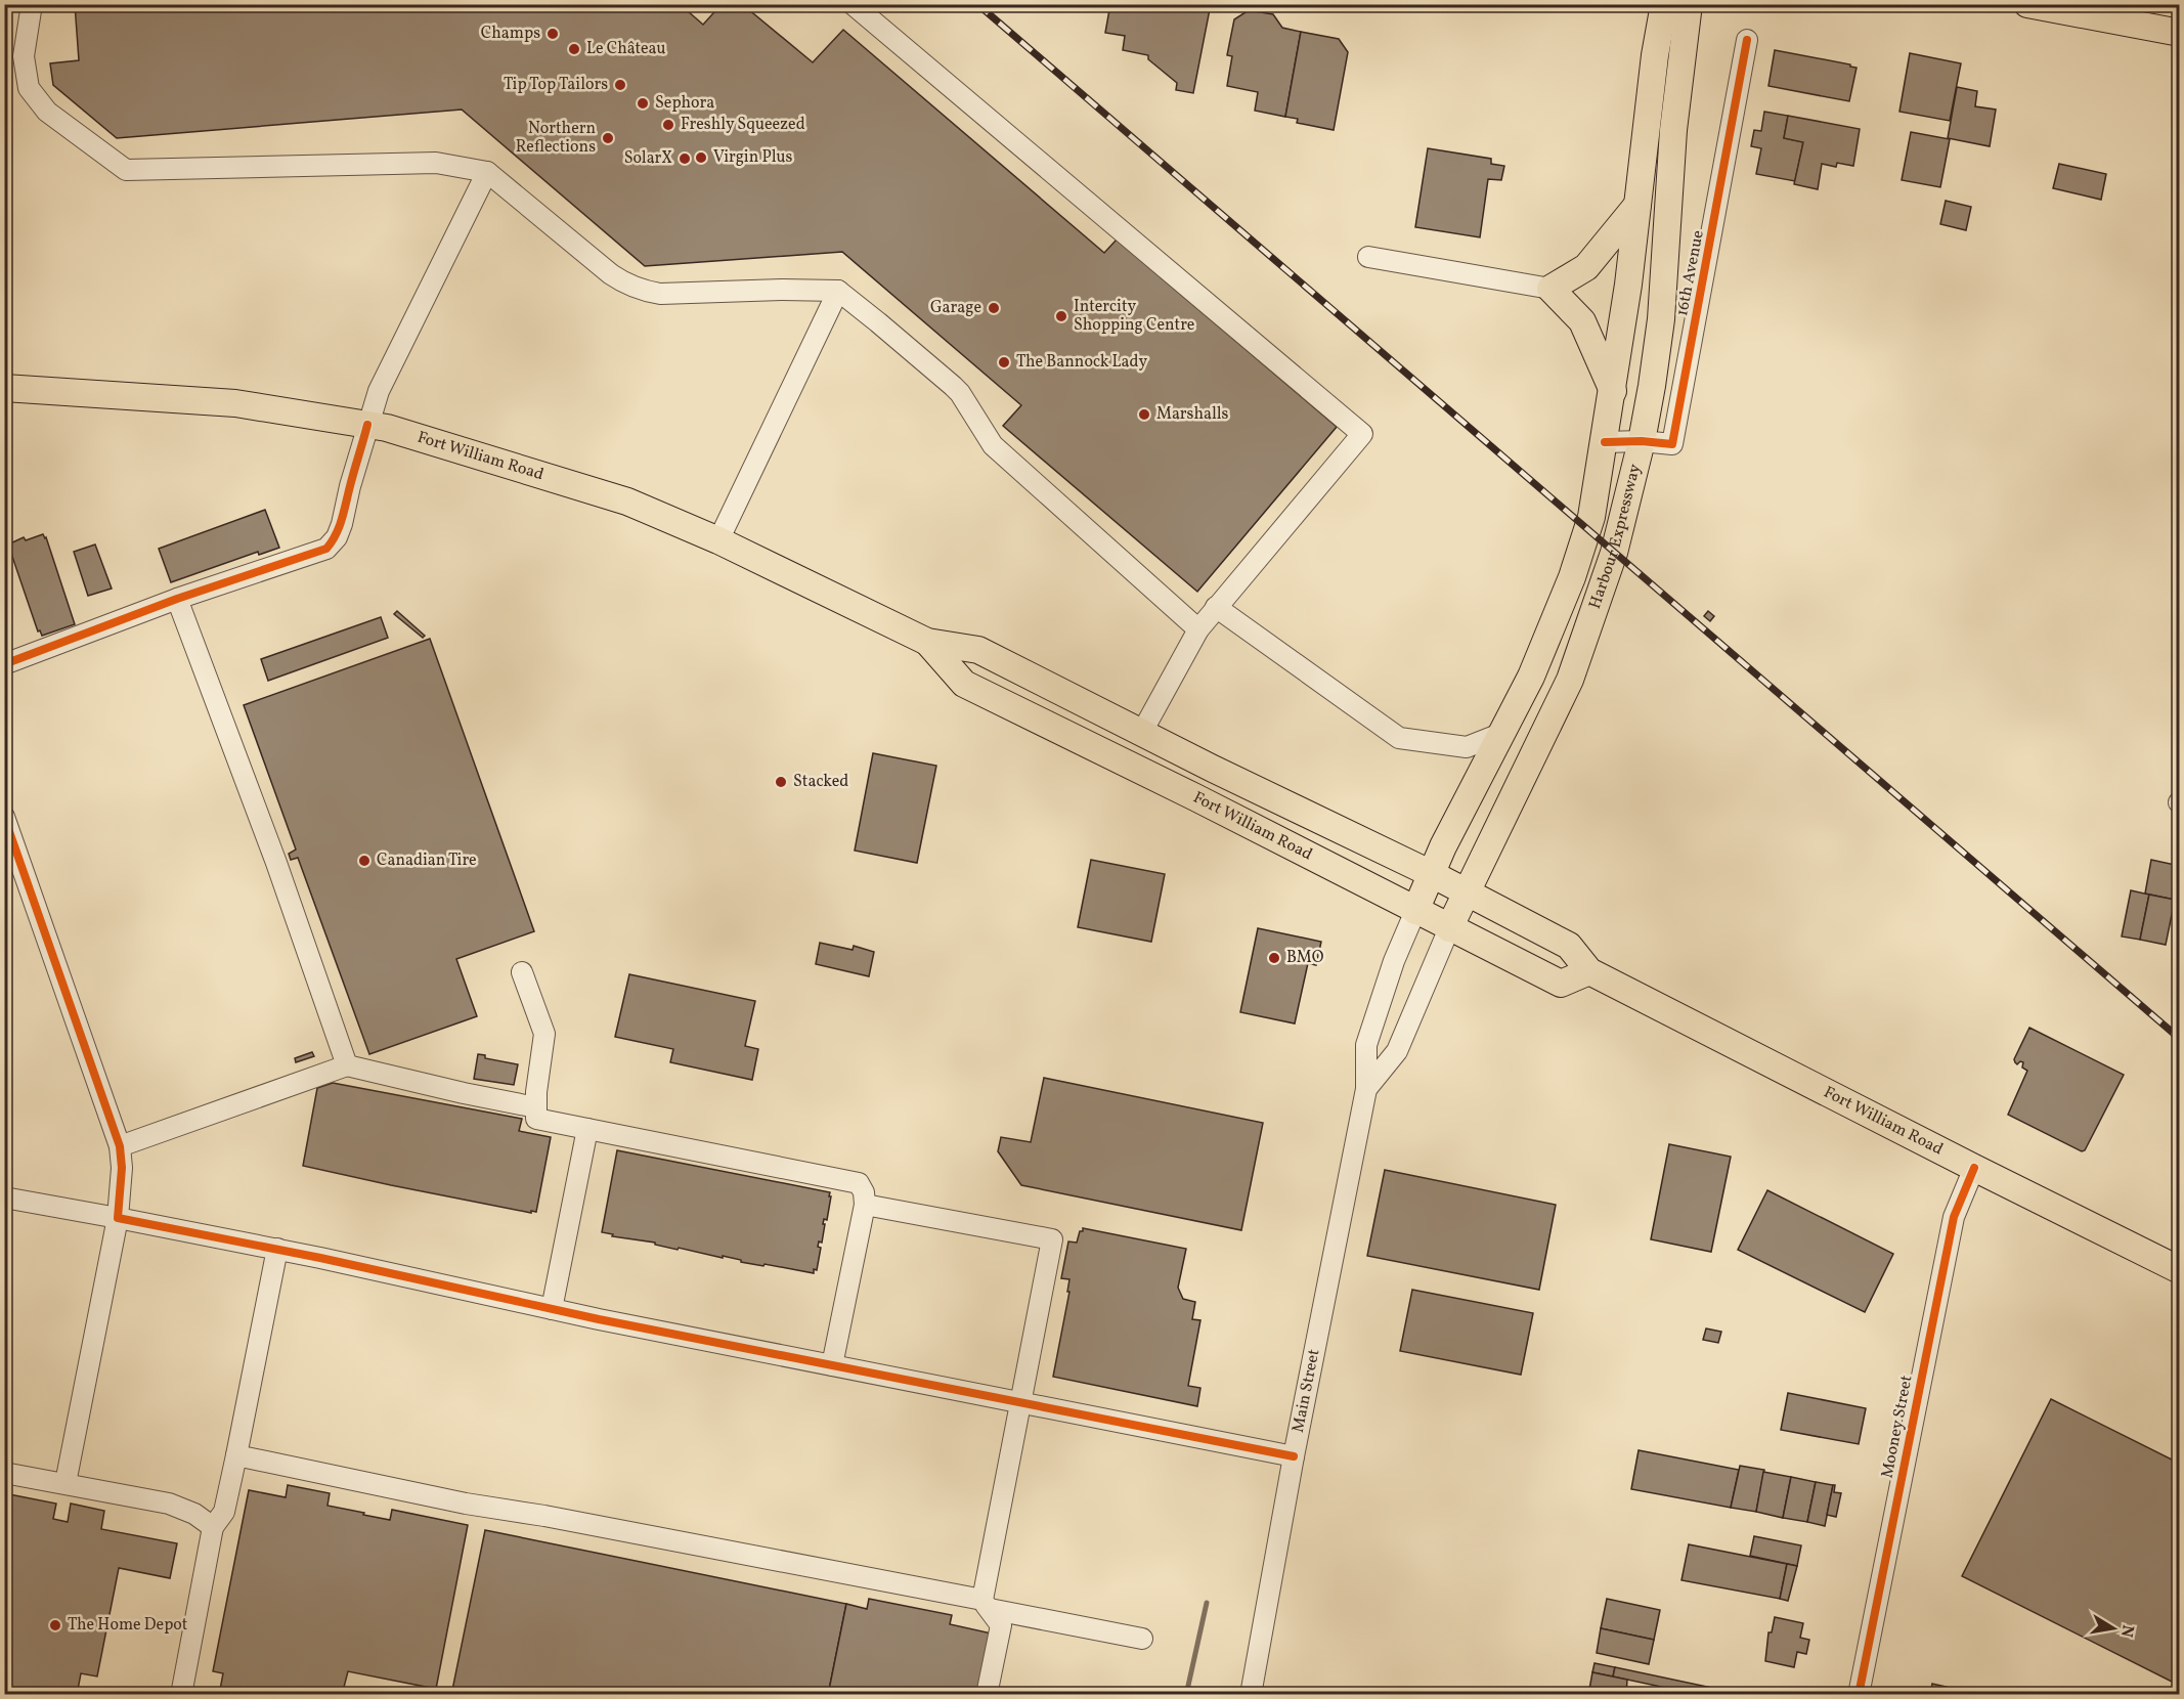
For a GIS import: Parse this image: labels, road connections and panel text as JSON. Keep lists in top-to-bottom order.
{
  "streets": {
    "main road": ["Fort William Road", "Harbour Expressway"],
    "street": ["16th Avenue", "Main Street", "Mooney Street"]
  },
  "crossings": [
    ["16th Avenue", "Harbour Expressway"],
    ["Fort William Road", "Harbour Expressway"],
    ["Fort William Road", "Main Street"],
    ["Fort William Road", "Mooney Street"],
    ["Harbour Expressway", "Main Street"]
  ],
  "places": [
    "Champs",
    "Le Château",
    "Tip Top Tailors",
    "Sephora",
    "Freshly Squeezed",
    "Northern Reflections",
    "Virgin Plus",
    "SolarX",
    "Garage",
    "Intercity Shopping Centre",
    "The Bannock Lady",
    "Marshalls",
    "Stacked",
    "Canadian Tire",
    "BMO",
    "The Home Depot"
  ],
  "north": "right"
}
